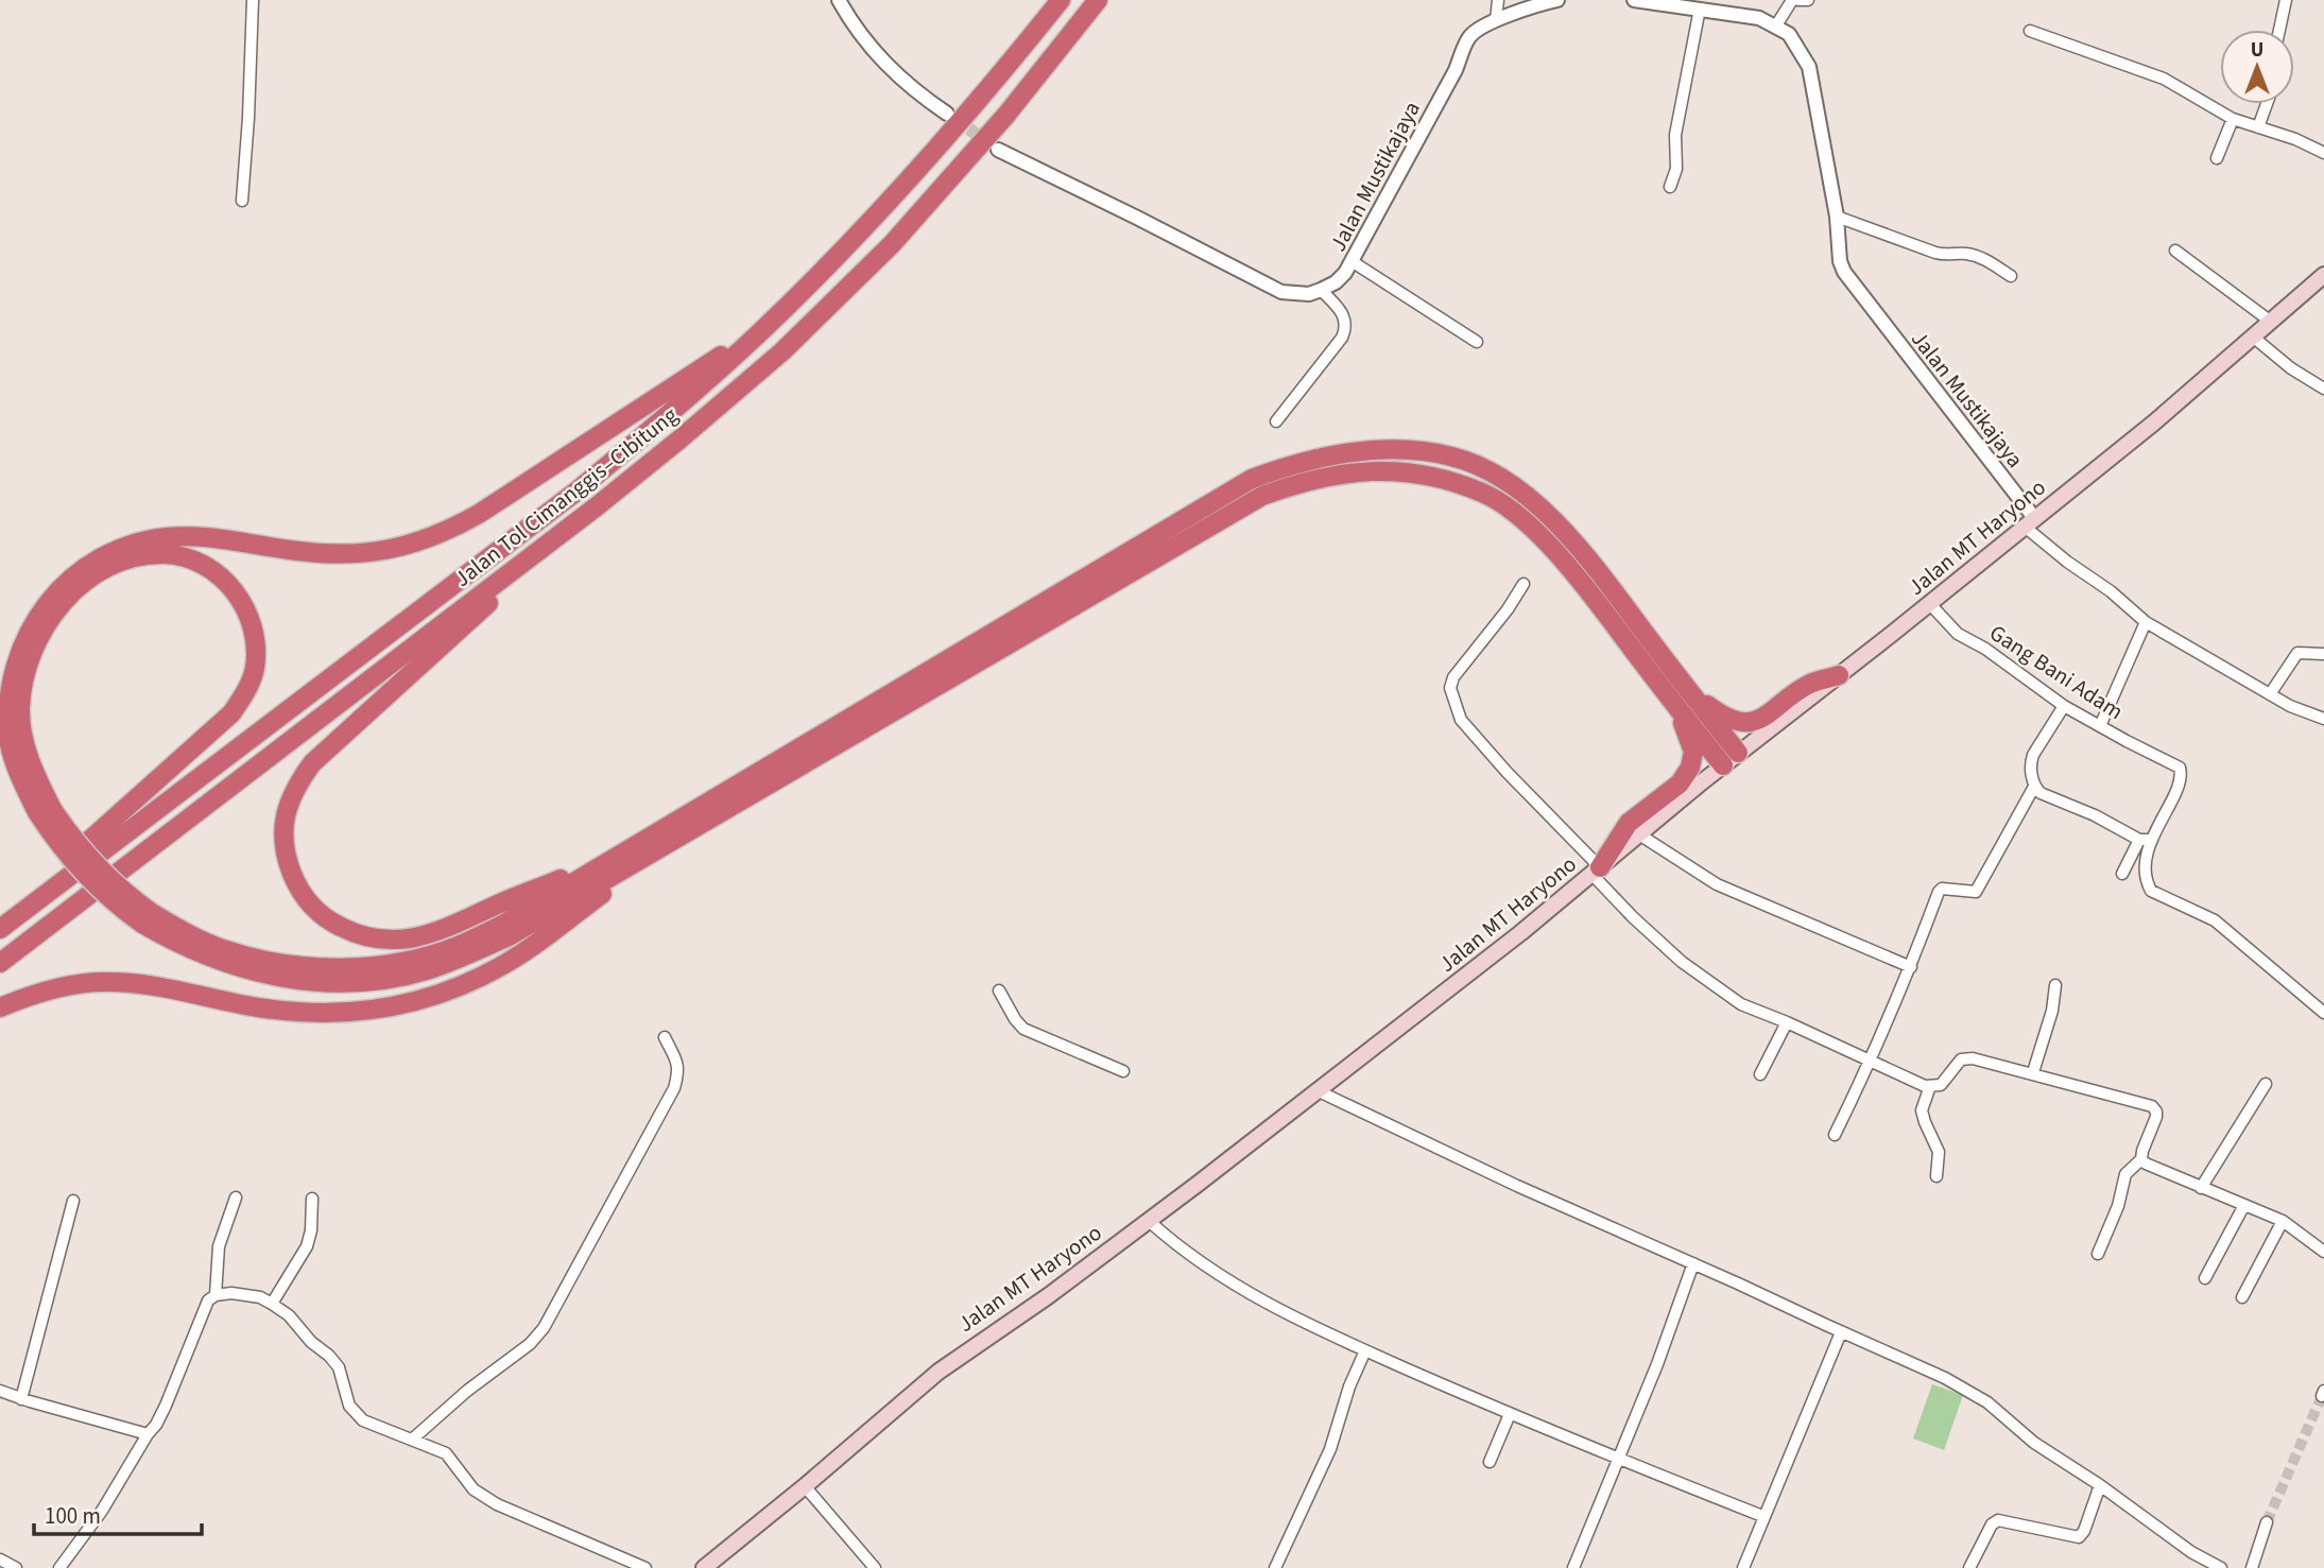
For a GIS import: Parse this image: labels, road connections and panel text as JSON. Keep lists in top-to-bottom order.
{
  "streets": {
    "highway": ["Jalan Tol Cimanggis–Cibitung"],
    "main road": ["Jalan MT Haryono"],
    "street": ["Jalan Mustikajaya", "Gang Bani Adam"]
  },
  "crossings": [
    ["Jalan Mustikajaya", "Jalan MT Haryono"],
    ["Jalan MT Haryono", "Gang Bani Adam"]
  ],
  "scale_bar": "100 m",
  "north": "top"
}
